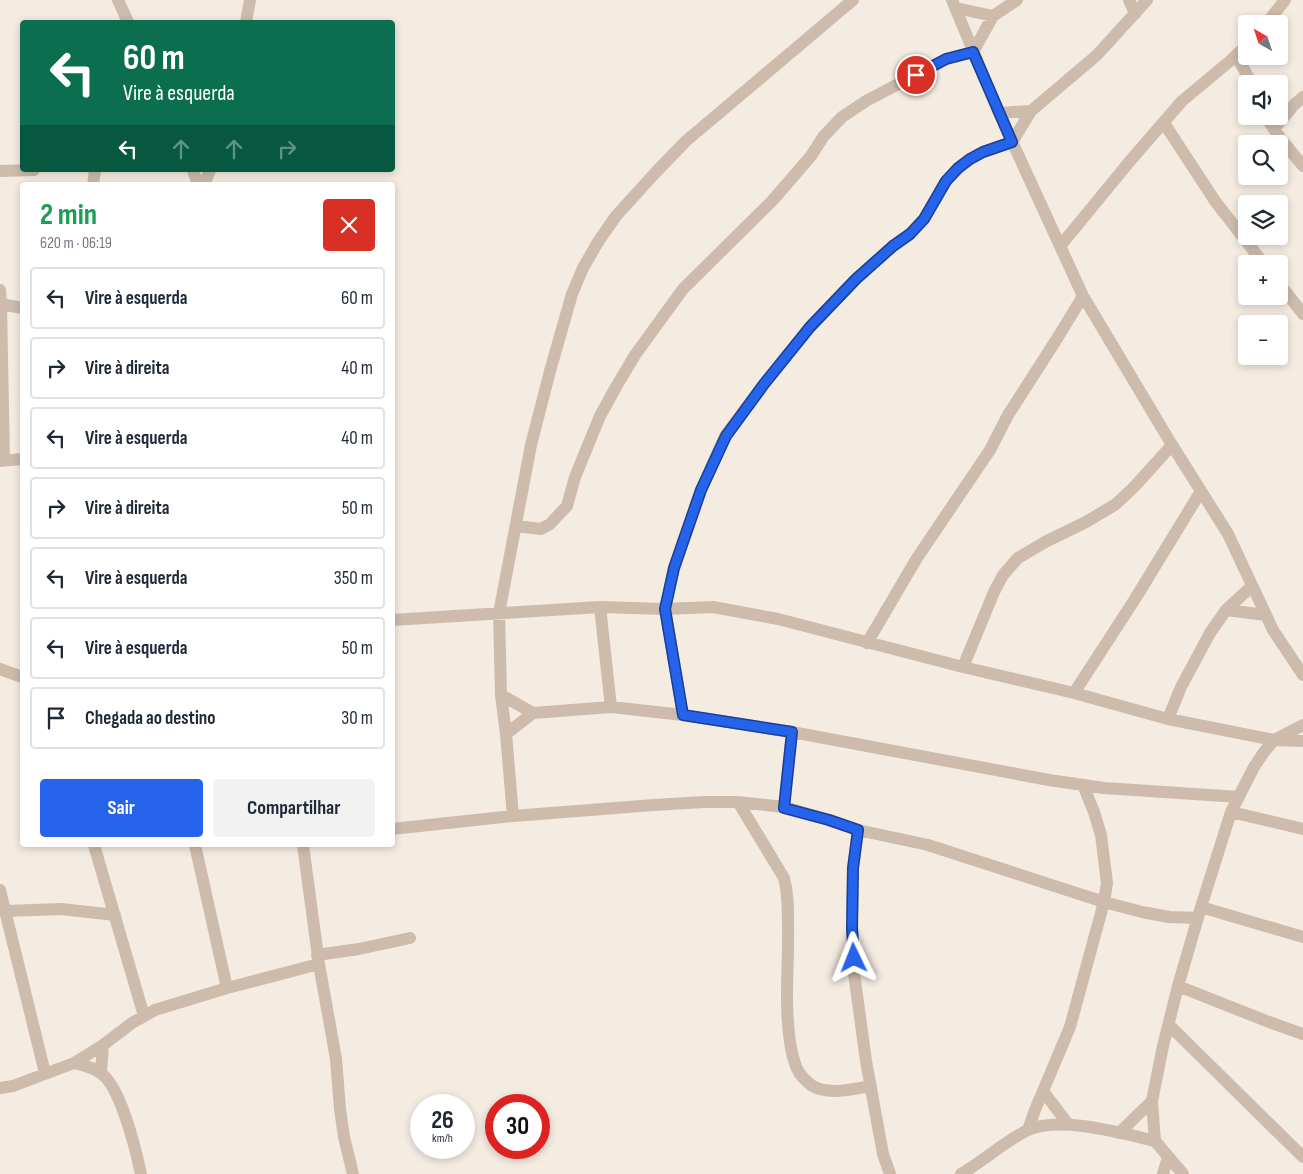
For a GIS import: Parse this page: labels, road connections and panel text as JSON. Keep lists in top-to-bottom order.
{
  "north": "top left",
  "page": {
    "map_buttons": ["+", "−"],
    "turn": ["60 m", "Vire à esquerda"],
    "heading": ["2 min", "620 m · 06:19"],
    "list": [
      {
        "name": "Vire à esquerda",
        "value": "60 m"
      },
      {
        "name": "Vire à direita",
        "value": "40 m"
      },
      {
        "name": "Vire à esquerda",
        "value": "40 m"
      },
      {
        "name": "Vire à direita",
        "value": "50 m"
      },
      {
        "name": "Vire à esquerda",
        "value": "350 m"
      },
      {
        "name": "Vire à esquerda",
        "value": "50 m"
      },
      {
        "name": "Chegada ao destino",
        "value": "30 m"
      }
    ],
    "buttons": ["Sair", "Compartilhar"],
    "speed": "26 km/h",
    "limit": "30"
  }
}
